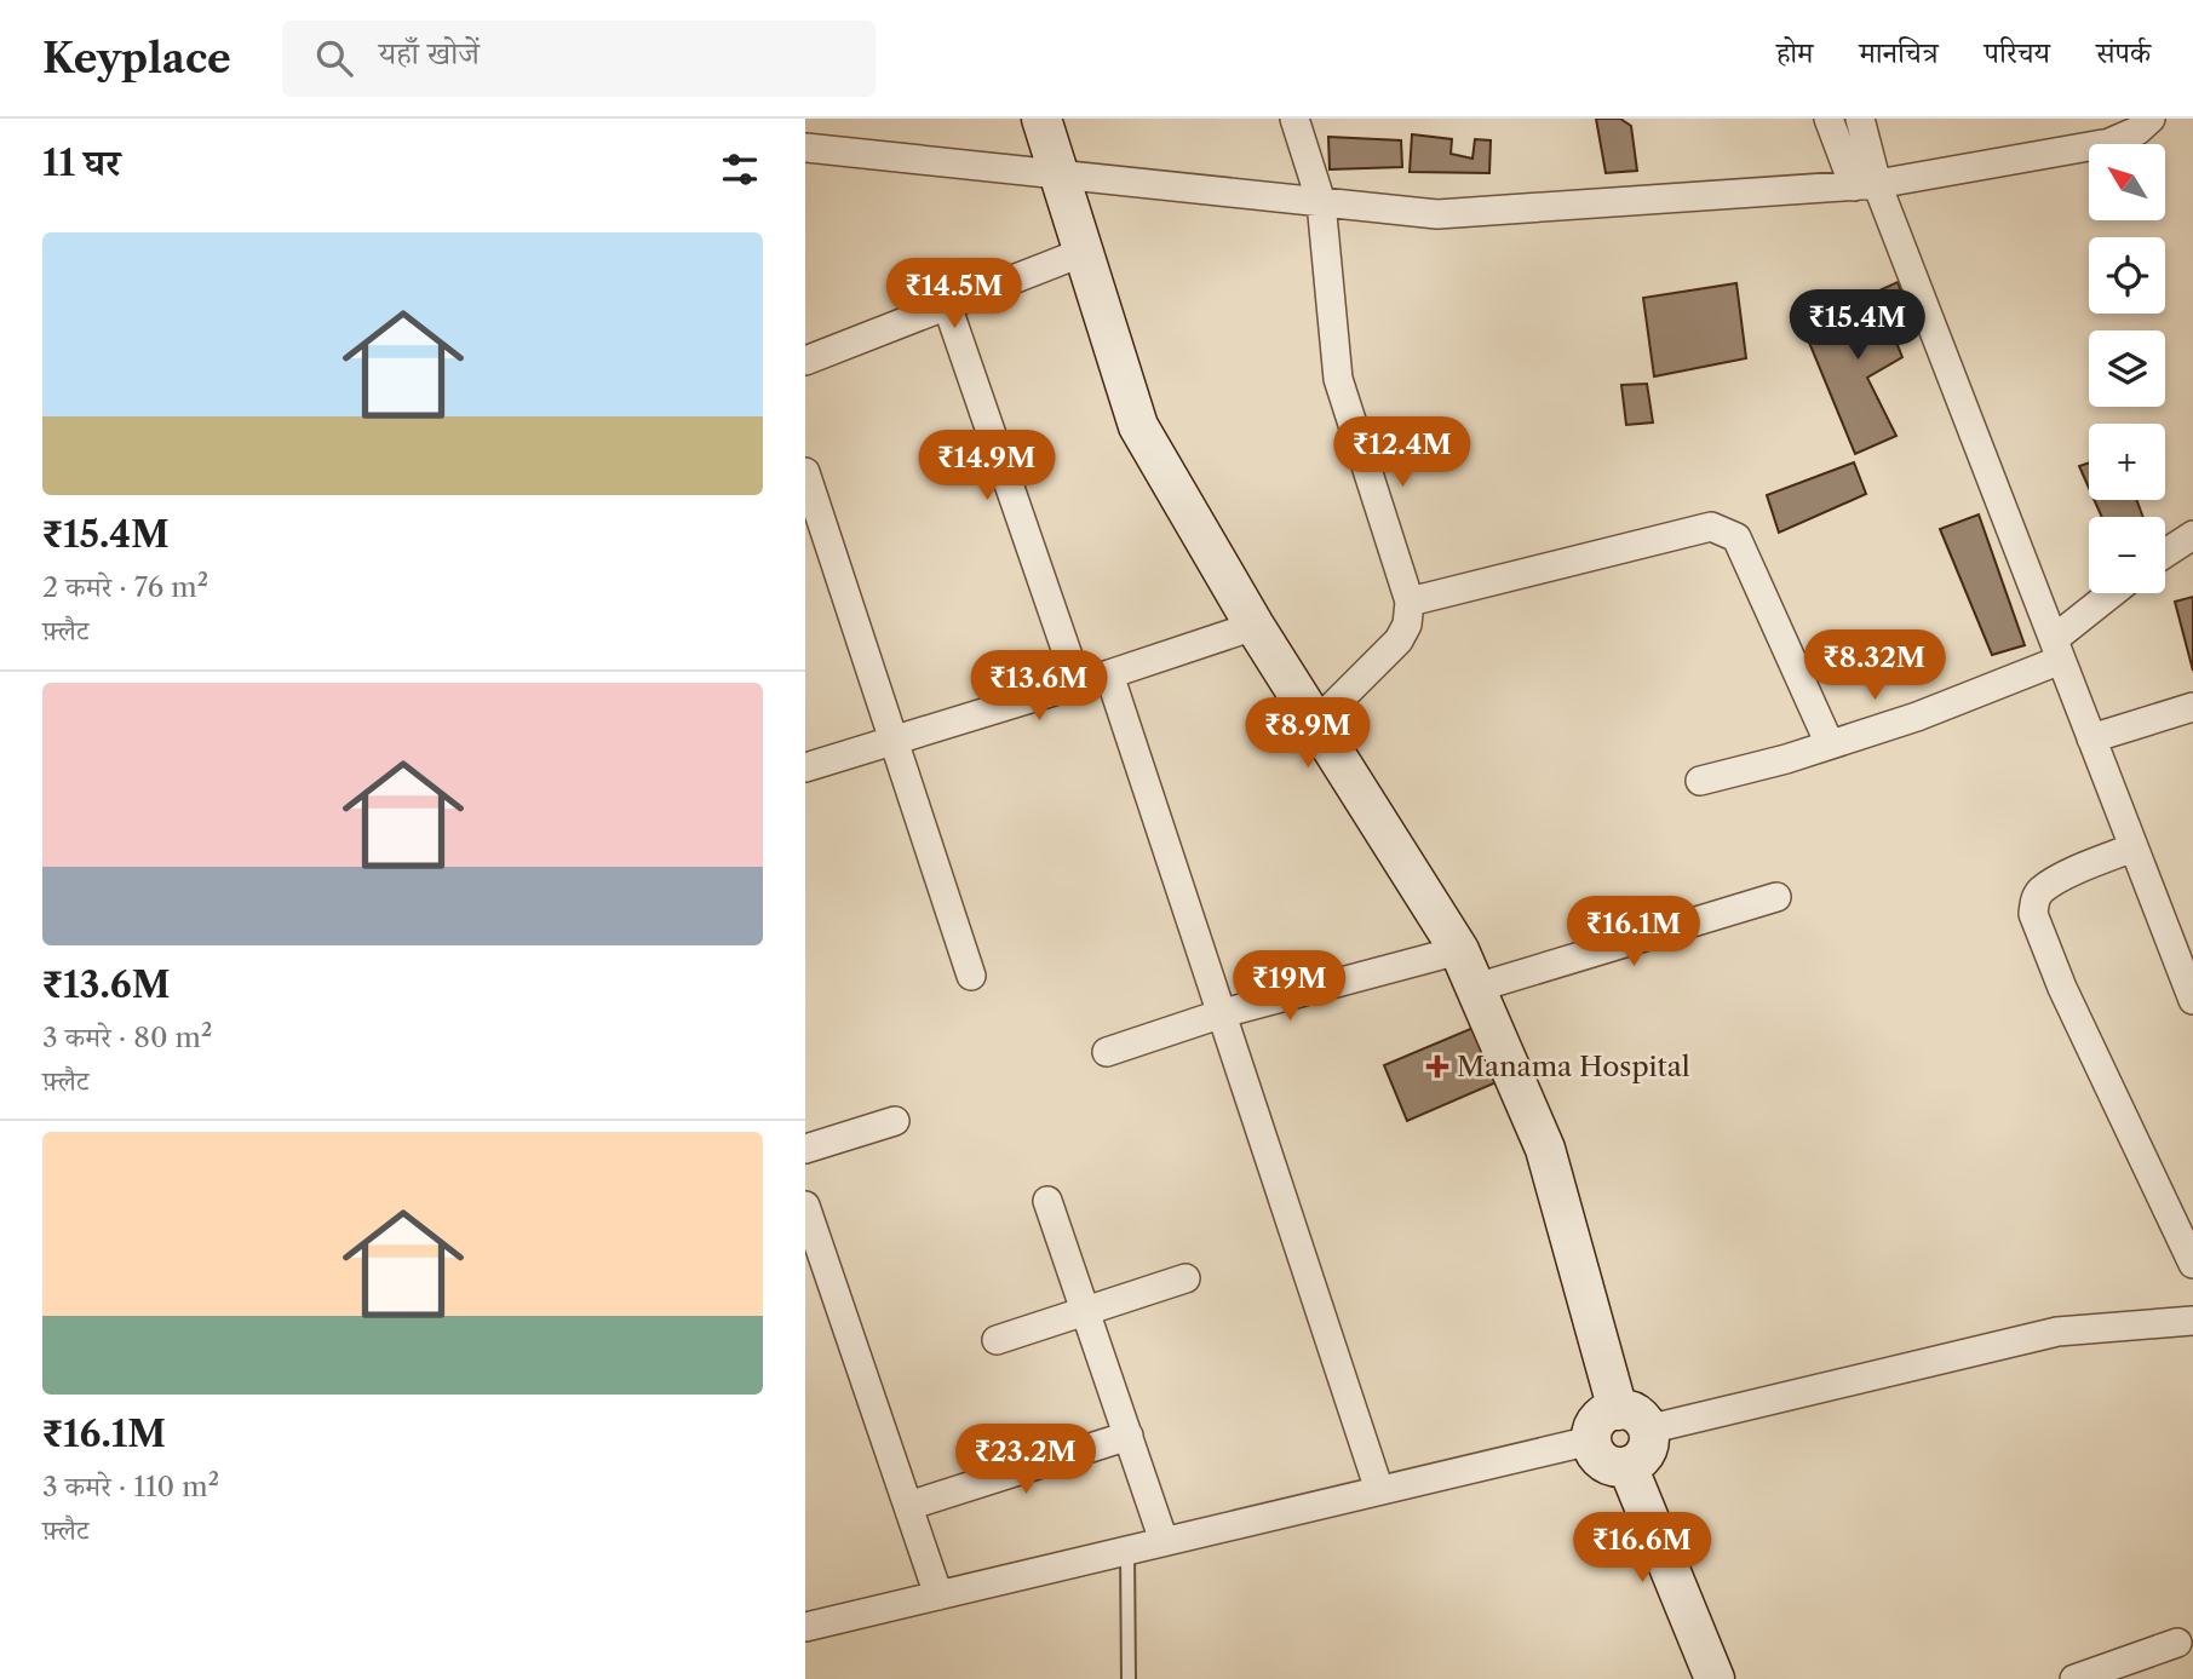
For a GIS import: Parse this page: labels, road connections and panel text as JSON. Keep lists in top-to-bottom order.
{
  "places": {
    "health": ["Manama Hospital"]
  },
  "north": "top left",
  "page": {
    "header": "Keyplace",
    "search": "यहाँ खोजें",
    "nav": [
      "होम",
      "मानचित्र",
      "परिचय",
      "संपर्क"
    ],
    "heading": "11 घर",
    "map_buttons": ["+", "−"],
    "list": [
      {
        "name": "₹15.4M",
        "note": "2 कमरे · 76 m² · फ़्लैट"
      },
      {
        "name": "₹13.6M",
        "note": "3 कमरे · 80 m² · फ़्लैट"
      },
      {
        "name": "₹16.1M",
        "note": "3 कमरे · 110 m² · फ़्लैट"
      }
    ],
    "price": [
      "₹14.5M",
      "₹15.4M",
      "₹12.4M",
      "₹14.9M",
      "₹8.32M",
      "₹13.6M",
      "₹8.9M",
      "₹16.1M",
      "₹19M",
      "₹23.2M",
      "₹16.6M"
    ]
  }
}
